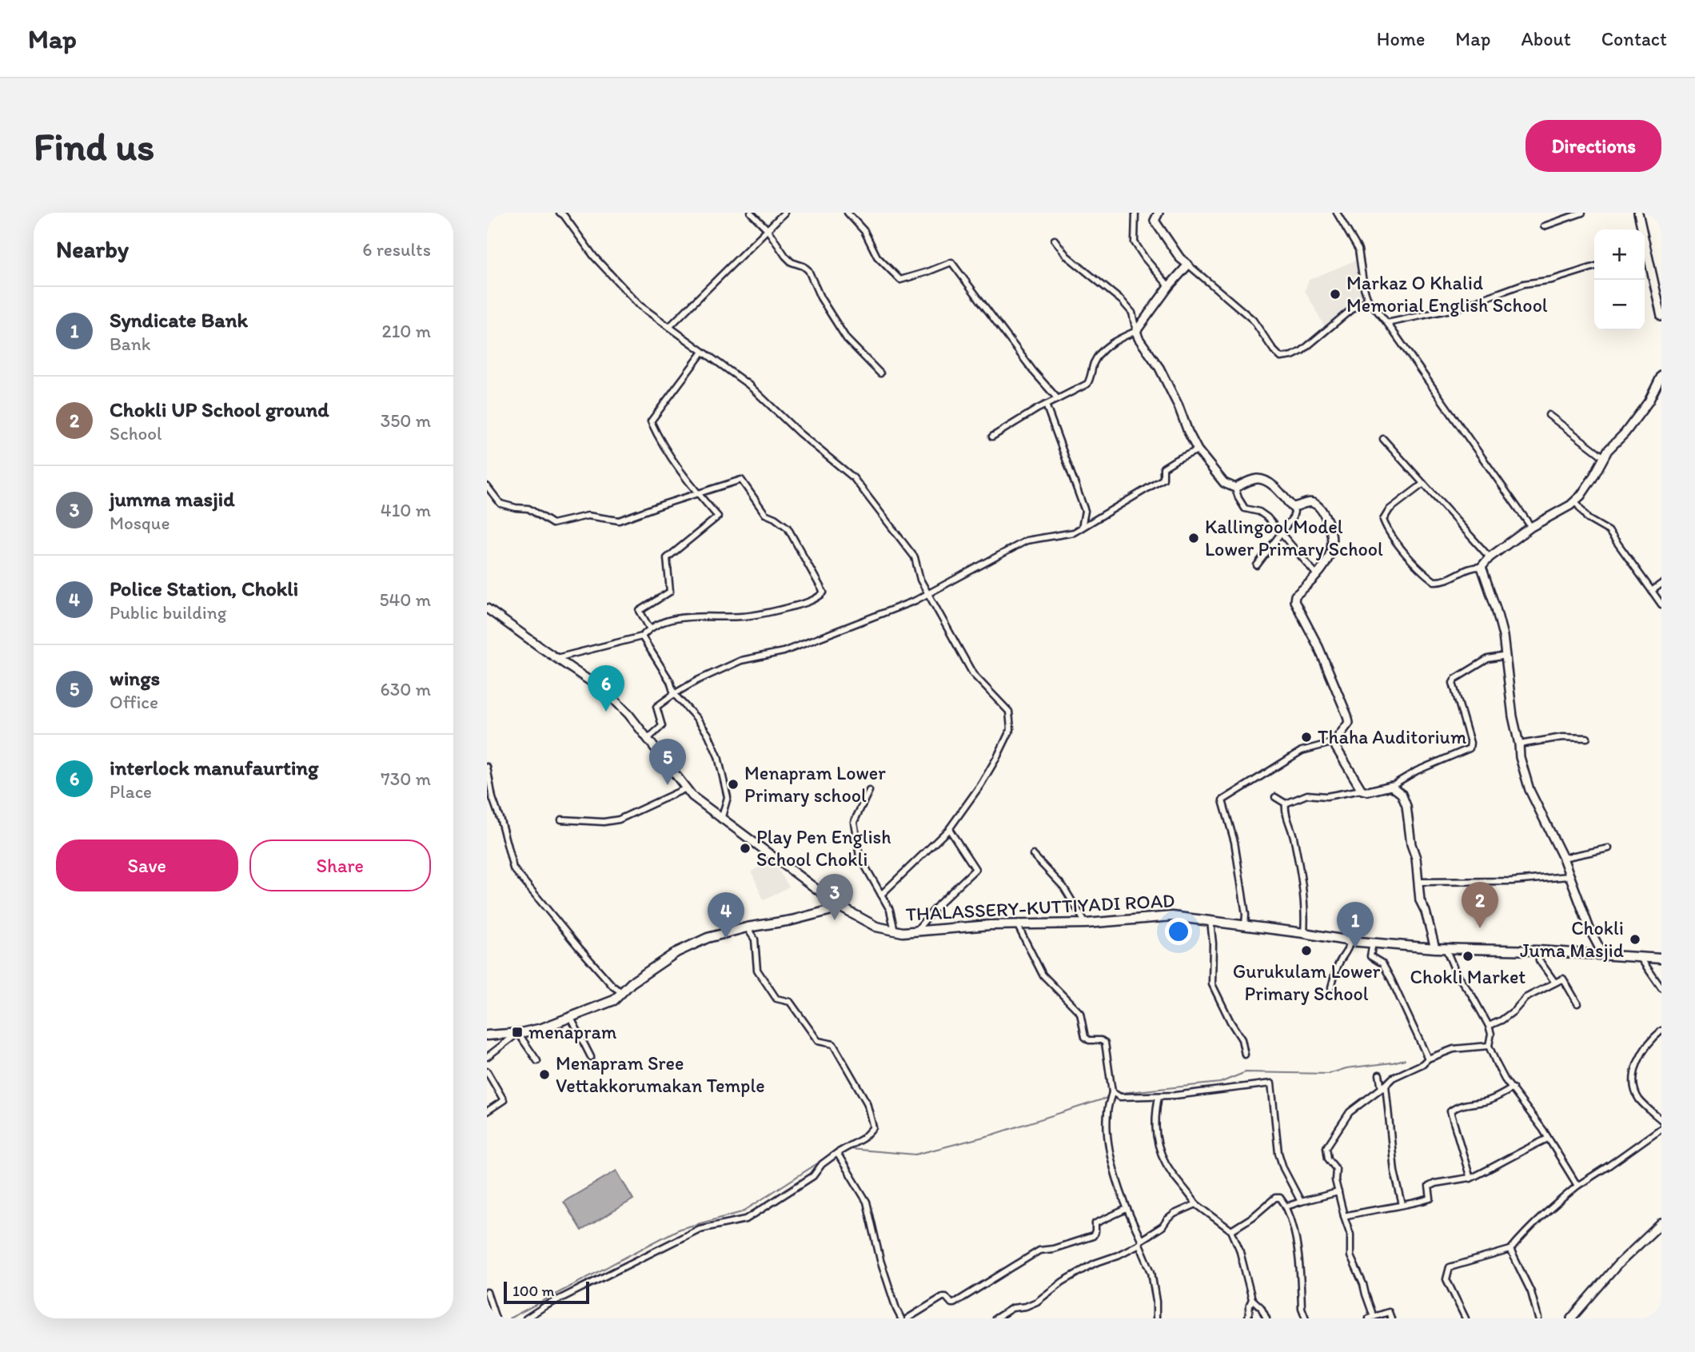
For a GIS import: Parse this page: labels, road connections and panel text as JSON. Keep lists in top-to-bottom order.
{
  "streets": {
    "main road": ["THALASSERY-KUTTIYADI ROAD"]
  },
  "places": {
    "other": [
      "Markaz O Khalid Memorial English School",
      "Kallingool Model Lower Primary School",
      "Thaha Auditorium",
      "Menapram Lower Primary school",
      "Play Pen English School Chokli",
      "Chokli Juma Masjid",
      "Gurukulam Lower Primary School",
      "Chokli Market",
      "Menapram Sree Vettakkorumakan Temple"
    ],
    "transit": ["menapram"]
  },
  "scale_bar": "100 m",
  "page": {
    "header": "Map",
    "nav": [
      "Home",
      "Map",
      "About",
      "Contact"
    ],
    "buttons": [
      "Directions",
      ["Save", "Share"]
    ],
    "title": "Find us",
    "heading": ["Nearby", "6 results"],
    "map_buttons": ["+", "−"],
    "list": [
      {
        "mark": "1",
        "name": "Syndicate Bank",
        "note": "Bank",
        "value": "210 m"
      },
      {
        "mark": "2",
        "name": "Chokli UP School ground",
        "note": "School",
        "value": "350 m"
      },
      {
        "mark": "3",
        "name": "jumma masjid",
        "note": "Mosque",
        "value": "410 m"
      },
      {
        "mark": "4",
        "name": "Police Station, Chokli",
        "note": "Public building",
        "value": "540 m"
      },
      {
        "mark": "5",
        "name": "wings",
        "note": "Office",
        "value": "630 m"
      },
      {
        "mark": "6",
        "name": "interlock manufaurting",
        "note": "Place",
        "value": "730 m"
      }
    ],
    "pins": [
      "6",
      "5",
      "3",
      "2",
      "4",
      "1"
    ],
    "scale": "100 m"
  }
}
